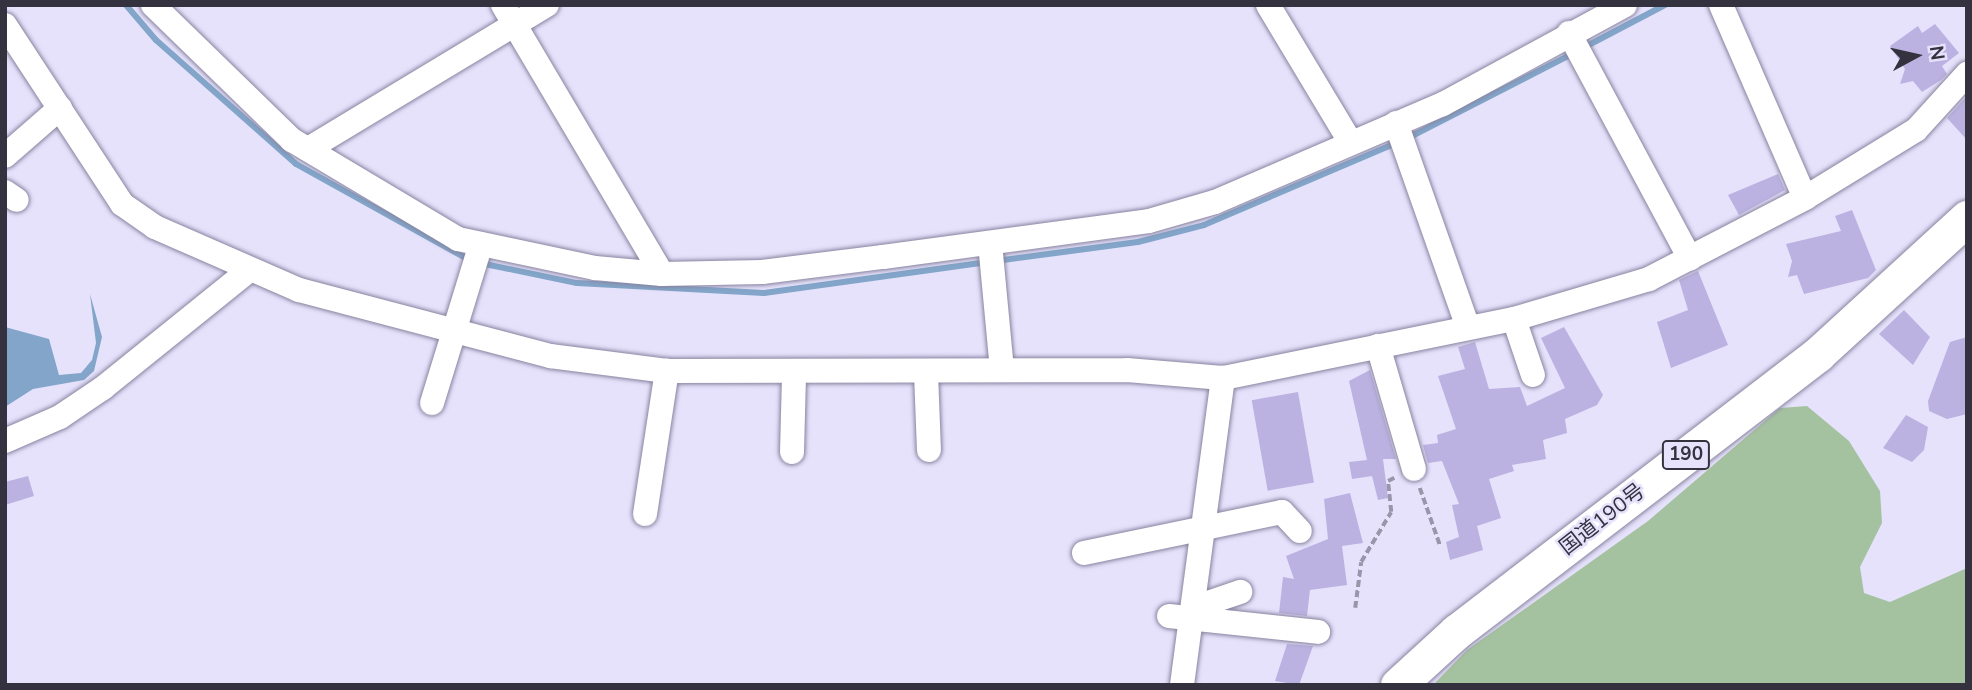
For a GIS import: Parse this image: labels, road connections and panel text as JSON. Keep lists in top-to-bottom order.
{
  "streets": {
    "highway": ["190", "国道190号"]
  },
  "north": "right"
}
